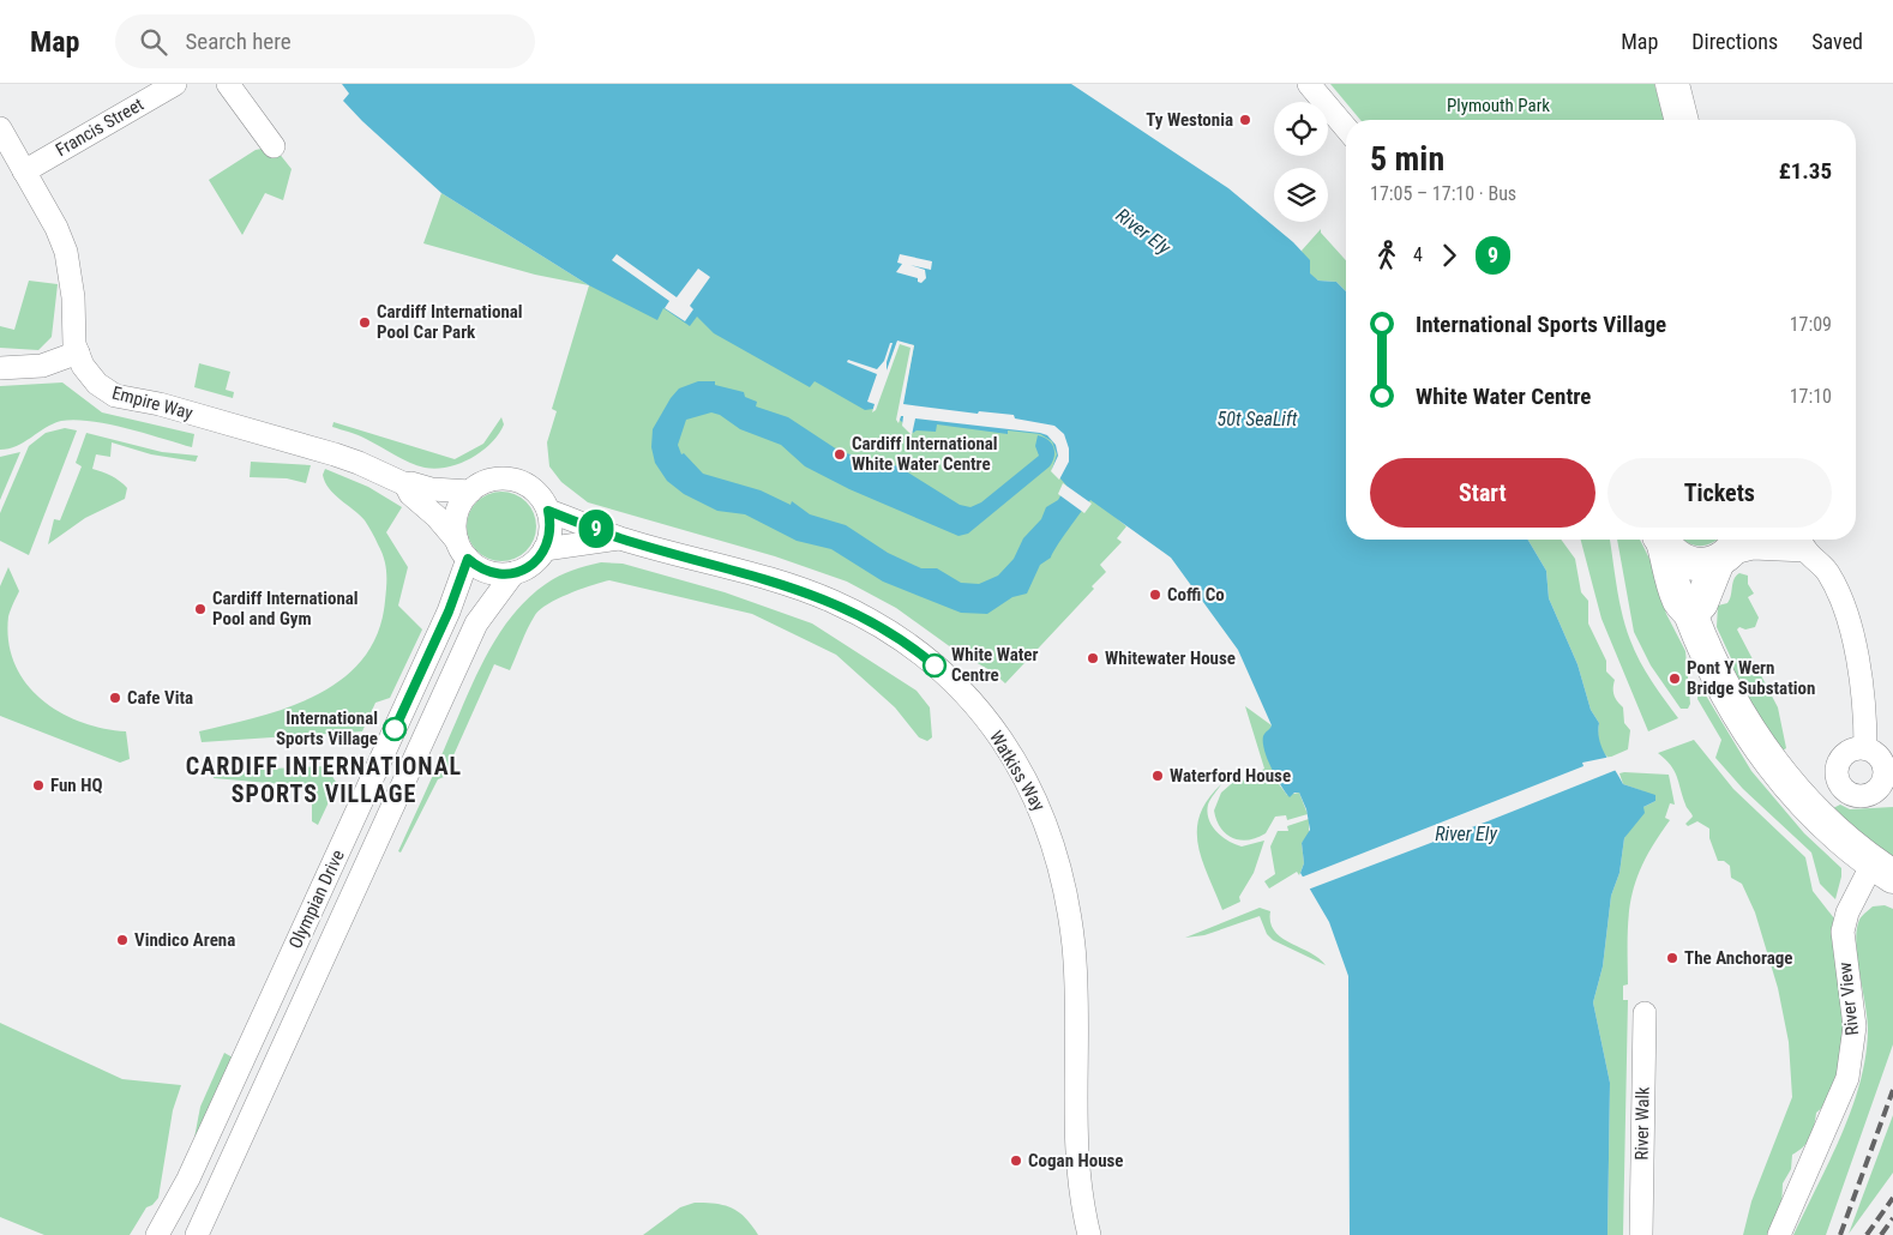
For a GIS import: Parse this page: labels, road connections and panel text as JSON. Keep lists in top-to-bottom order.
{
  "streets": {
    "street": [
      "Francis Street",
      "Empire Way",
      "Watkiss Way",
      "Olympian Drive",
      "River View",
      "River Walk"
    ]
  },
  "crossings": [
    ["Francis Street", "Empire Way"],
    ["Empire Way", "Watkiss Way"],
    ["Empire Way", "Olympian Drive"],
    ["Watkiss Way", "Olympian Drive"]
  ],
  "districts": ["CARDIFF INTERNATIONAL SPORTS VILLAGE"],
  "water": ["River Ely", "50t SeaLift"],
  "parks": ["Plymouth Park"],
  "places": [
    "Ty Westonia",
    "Cardiff International Pool Car Park",
    "Cardiff International White Water Centre",
    "Coffi Co",
    "Cardiff International Pool and Gym",
    "Whitewater House",
    "White Water Centre",
    "Pont Y Wern Bridge Substation",
    "Cafe Vita",
    "International Sports Village",
    "Waterford House",
    "Fun HQ",
    "Vindico Arena",
    "The Anchorage",
    "Cogan House"
  ],
  "lines": ["bus line 9"],
  "page": {
    "header": "Map",
    "search": "Search here",
    "nav": ["Map", "Directions", "Saved"],
    "on_map": "9",
    "heading": ["5 min", "17:05 – 17:10 · Bus", "£1.35"],
    "legs": ["4", "9"],
    "list": [
      {
        "name": "International Sports Village",
        "value": "17:09"
      },
      {
        "name": "White Water Centre",
        "value": "17:10"
      }
    ],
    "buttons": ["Start", "Tickets"]
  }
}
